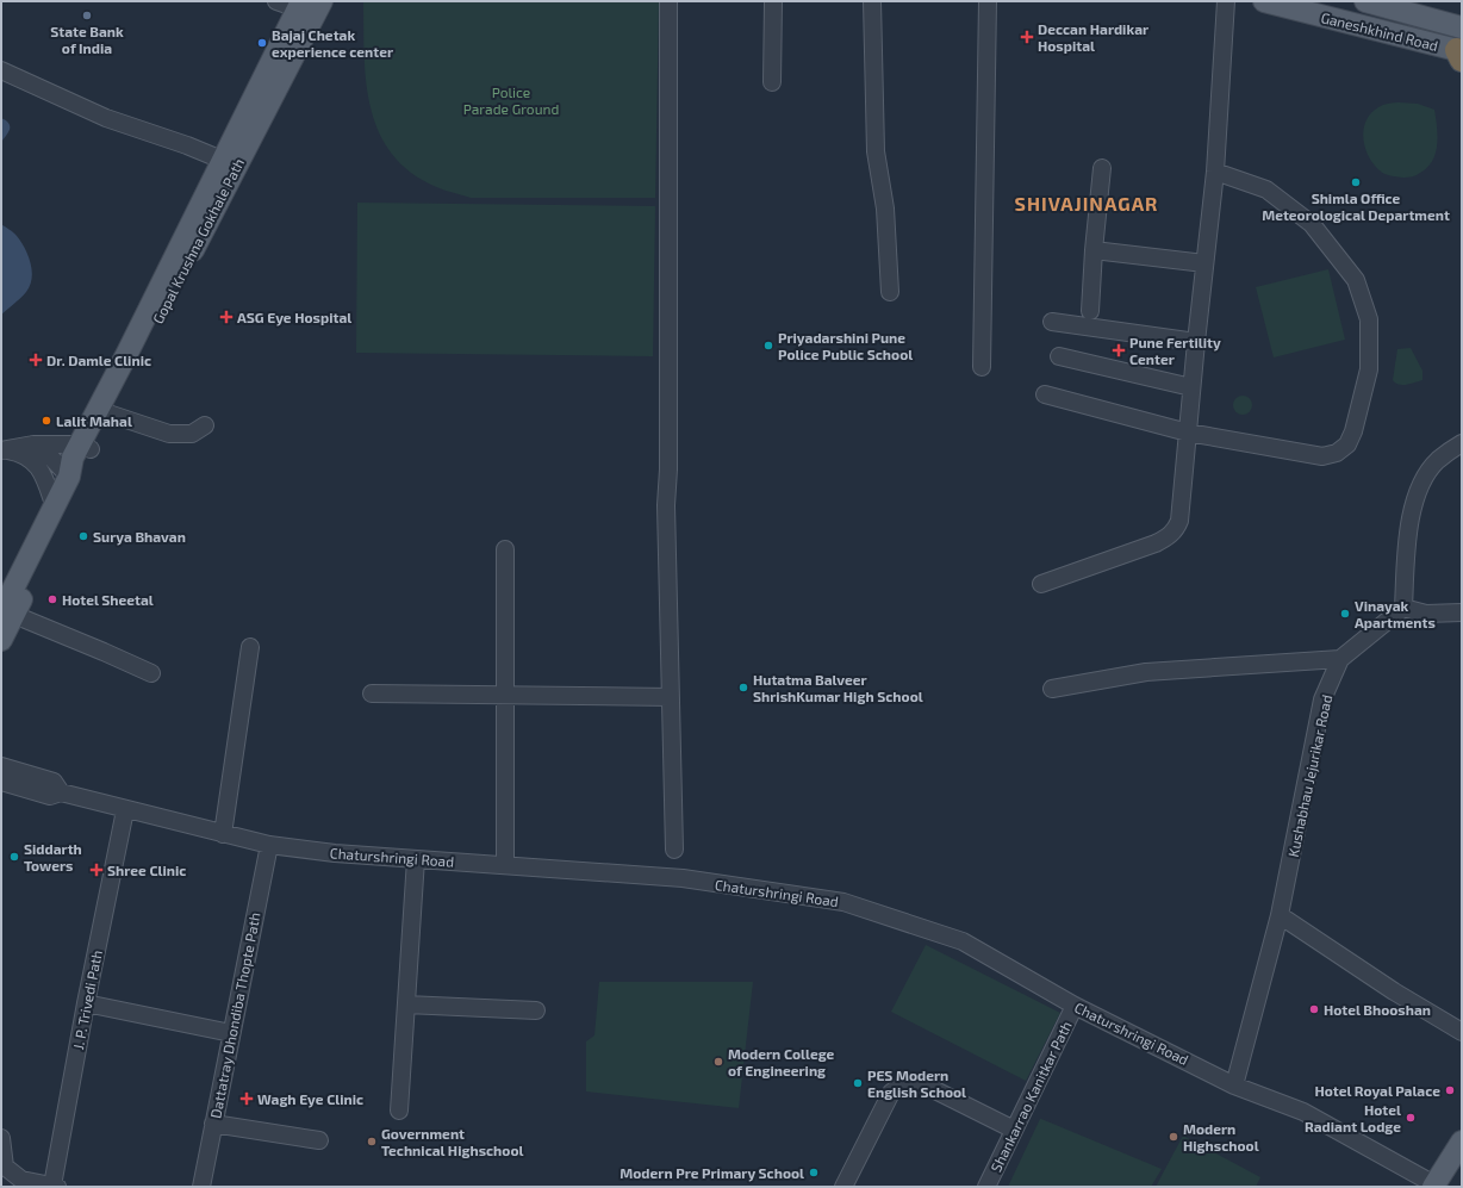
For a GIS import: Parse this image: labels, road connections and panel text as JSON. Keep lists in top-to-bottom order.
{
  "streets": {
    "main road": ["Ganeshkhind Road", "Gopal Krushna Gokhale Path"],
    "street": [
      "Kushabhau Jejurikar Road",
      "Chaturshringi Road",
      "J. P. Trivedi Path",
      "Dattatray Dhondiba Thopte Path",
      "Shankarrao Kanitkar Path"
    ]
  },
  "crossings": [
    ["Kushabhau Jejurikar Road", "Chaturshringi Road"],
    ["Chaturshringi Road", "J. P. Trivedi Path"],
    ["Chaturshringi Road", "Dattatray Dhondiba Thopte Path"],
    ["Chaturshringi Road", "Shankarrao Kanitkar Path"]
  ],
  "districts": ["SHIVAJINAGAR"],
  "parks": ["Police Parade Ground"],
  "places": {
    "other": [
      "State Bank of India",
      "Bajaj Chetak experience center",
      "Shimla Office Meteorological Department",
      "Priyadarshini Pune Police Public School",
      "Lalit Mahal",
      "Surya Bhavan",
      "Hotel Sheetal",
      "Vinayak Apartments",
      "Hutatma Balveer ShrishKumar High School",
      "Siddarth Towers",
      "Hotel Bhooshan",
      "Modern College of Engineering",
      "PES Modern English School",
      "Hotel Royal Palace",
      "Hotel Radiant Lodge",
      "Modern Highschool",
      "Government Technical Highschool",
      "Modern Pre Primary School"
    ],
    "health": [
      "Deccan Hardikar Hospital",
      "ASG Eye Hospital",
      "Pune Fertility Center",
      "Dr. Damle Clinic",
      "Shree Clinic",
      "Wagh Eye Clinic"
    ]
  }
}
